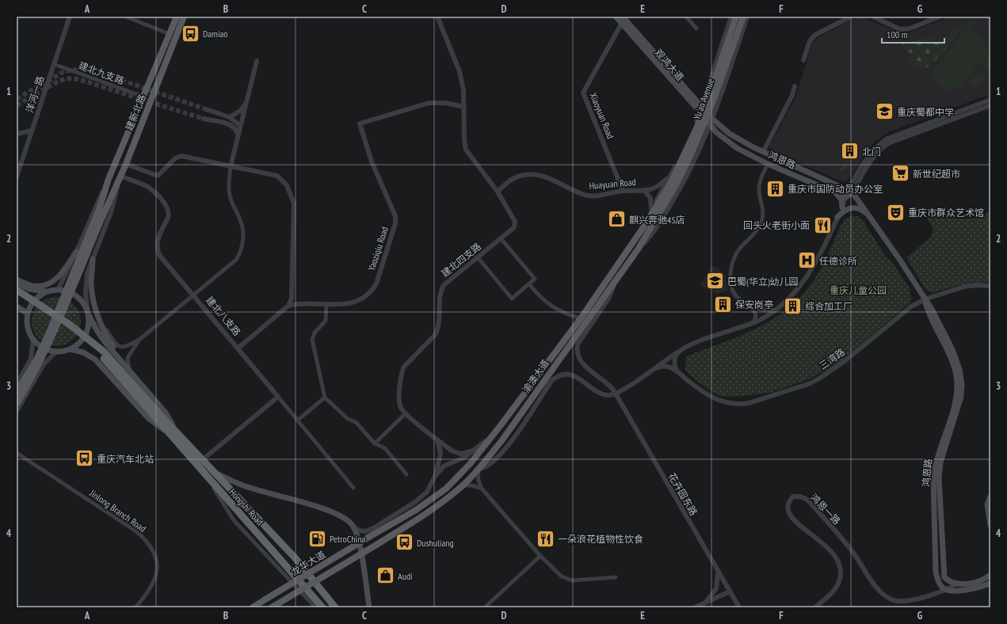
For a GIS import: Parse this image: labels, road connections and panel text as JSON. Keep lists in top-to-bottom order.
{
  "streets": {
    "highway": ["Hongshi Road"],
    "main road": [
      "观鸿大道",
      "Yu'ao Avenue",
      "建新北路",
      "鸿恩路",
      "渝澳大道",
      "龙华大道"
    ],
    "street": [
      "建北九支路",
      "洋河一路",
      "Xiaoyuan Road",
      "Huayuan Road",
      "Yaoziqiu Road",
      "建北四支路",
      "建北八支路",
      "三湾路",
      "花卉园东路",
      "鸿恩一路",
      "Jinlong Branch Road"
    ]
  },
  "crossings": [
    ["观鸿大道", "Xiaoyuan Road"],
    ["观鸿大道", "鸿恩路"],
    ["建北九支路", "洋河一路"],
    ["建北九支路", "建新北路"],
    ["Yu'ao Avenue", "Huayuan Road"],
    ["Yu'ao Avenue", "渝澳大道"],
    ["建新北路", "建北八支路"],
    ["Xiaoyuan Road", "Huayuan Road"],
    ["鸿恩路", "三湾路"],
    ["鸿恩路", "鸿恩一路"],
    ["Huayuan Road", "建北四支路"],
    ["Huayuan Road", "渝澳大道"],
    ["Yaoziqiu Road", "建北四支路"],
    ["渝澳大道", "花卉园东路"],
    ["渝澳大道", "龙华大道"]
  ],
  "parks": ["重庆儿童公园"],
  "places": {
    "bus stop": ["Damiao", "重庆汽车北站", "Dushuliang"],
    "school or university": ["重庆蜀都中学", "巴蜀(华立)幼儿园"],
    "building": [
      "北门",
      "重庆市国防动员办公室",
      "保安岗亭",
      "综合加工厂"
    ],
    "supermarket": ["新世纪超市"],
    "theatre": ["重庆市群众艺术馆"],
    "shop": ["麒兴奔驰4S店", "Audi"],
    "restaurant": ["回头火老街小面", "一朵浪花植物性饮食"],
    "hospital": ["任德诊所"],
    "fuel station": ["PetroChina"]
  },
  "scale_bar": "100 m",
  "grid": {
    "columns": [
      "A",
      "B",
      "C",
      "D",
      "E",
      "F",
      "G"
    ],
    "rows": [
      "1",
      "2",
      "3",
      "4"
    ]
  }
}
